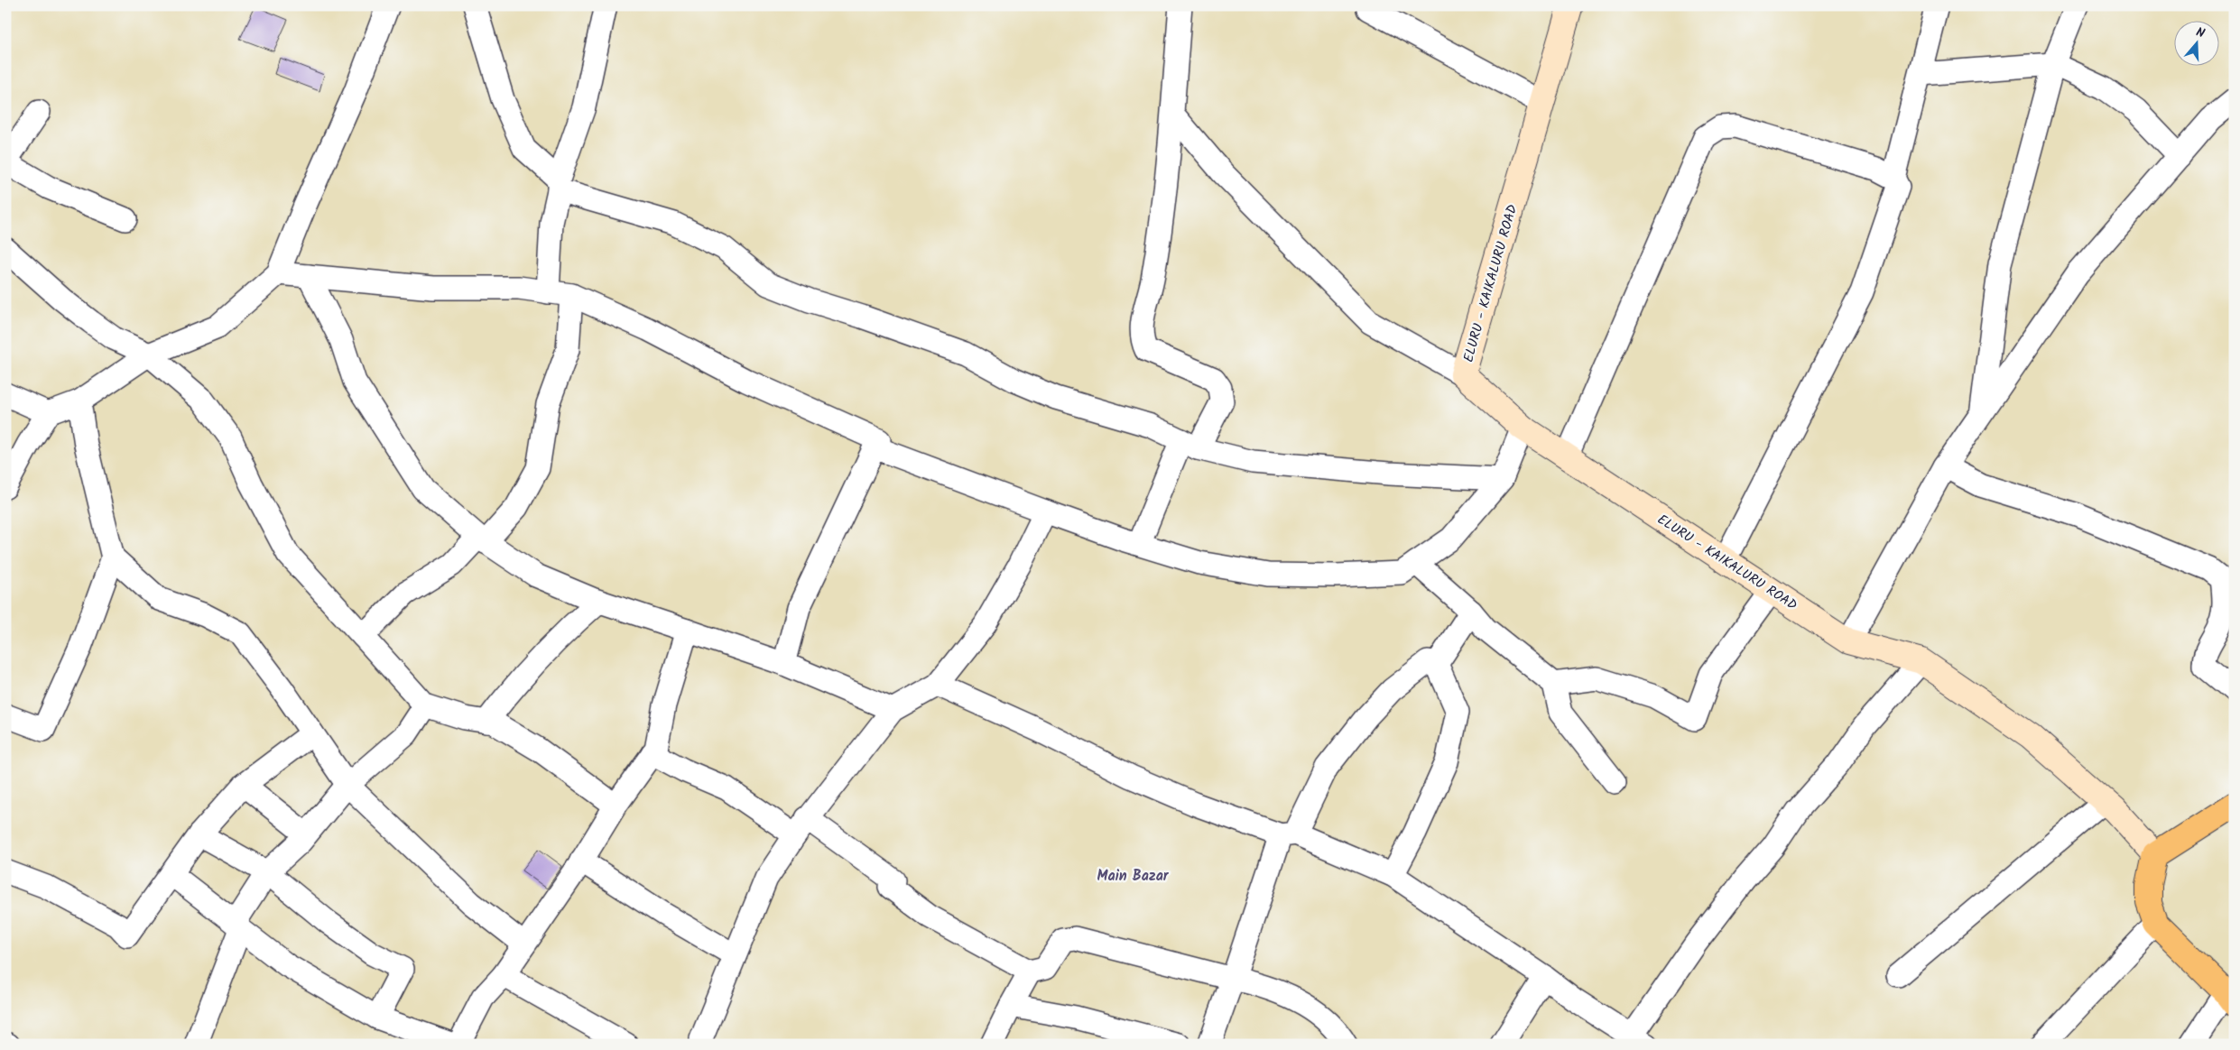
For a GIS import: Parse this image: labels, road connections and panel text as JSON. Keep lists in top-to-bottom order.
{
  "streets": {
    "main road": ["ELURU - KAIKALURU ROAD"]
  },
  "districts": ["Main Bazar"],
  "north": "top"
}
